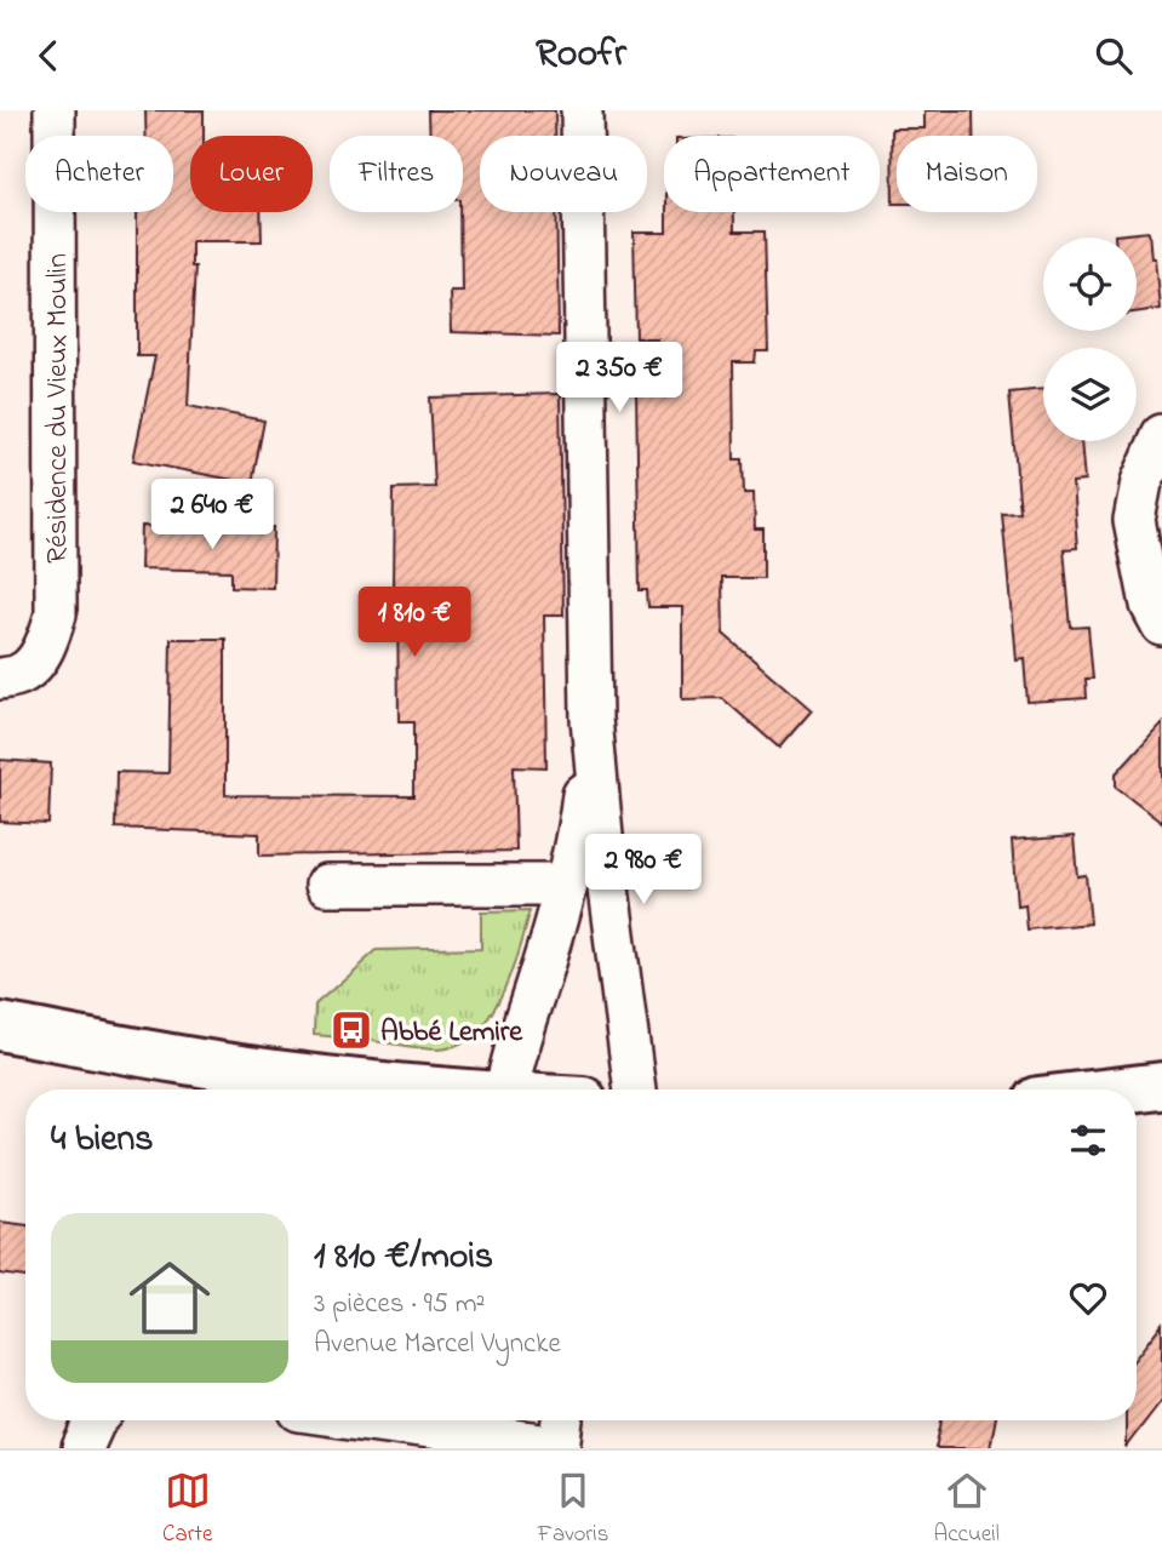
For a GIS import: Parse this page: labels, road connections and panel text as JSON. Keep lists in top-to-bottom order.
{
  "streets": {
    "street": ["Résidence du Vieux Moulin"]
  },
  "places": {
    "bus stop": ["Abbé Lemire"]
  },
  "page": {
    "header": "Roofr",
    "chip": [
      "Acheter",
      "Louer",
      "Filtres",
      "Nouveau",
      "Appartement",
      "Maison"
    ],
    "price": [
      "2 350 €",
      "2 640 €",
      "1 810 €",
      "2 980 €"
    ],
    "heading": "4 biens",
    "list": [
      {
        "name": "1 810 €/mois",
        "note": "3 pièces · 95 m² · Avenue Marcel Vyncke"
      }
    ],
    "tabs": ["Carte", "Favoris", "Accueil"]
  }
}
